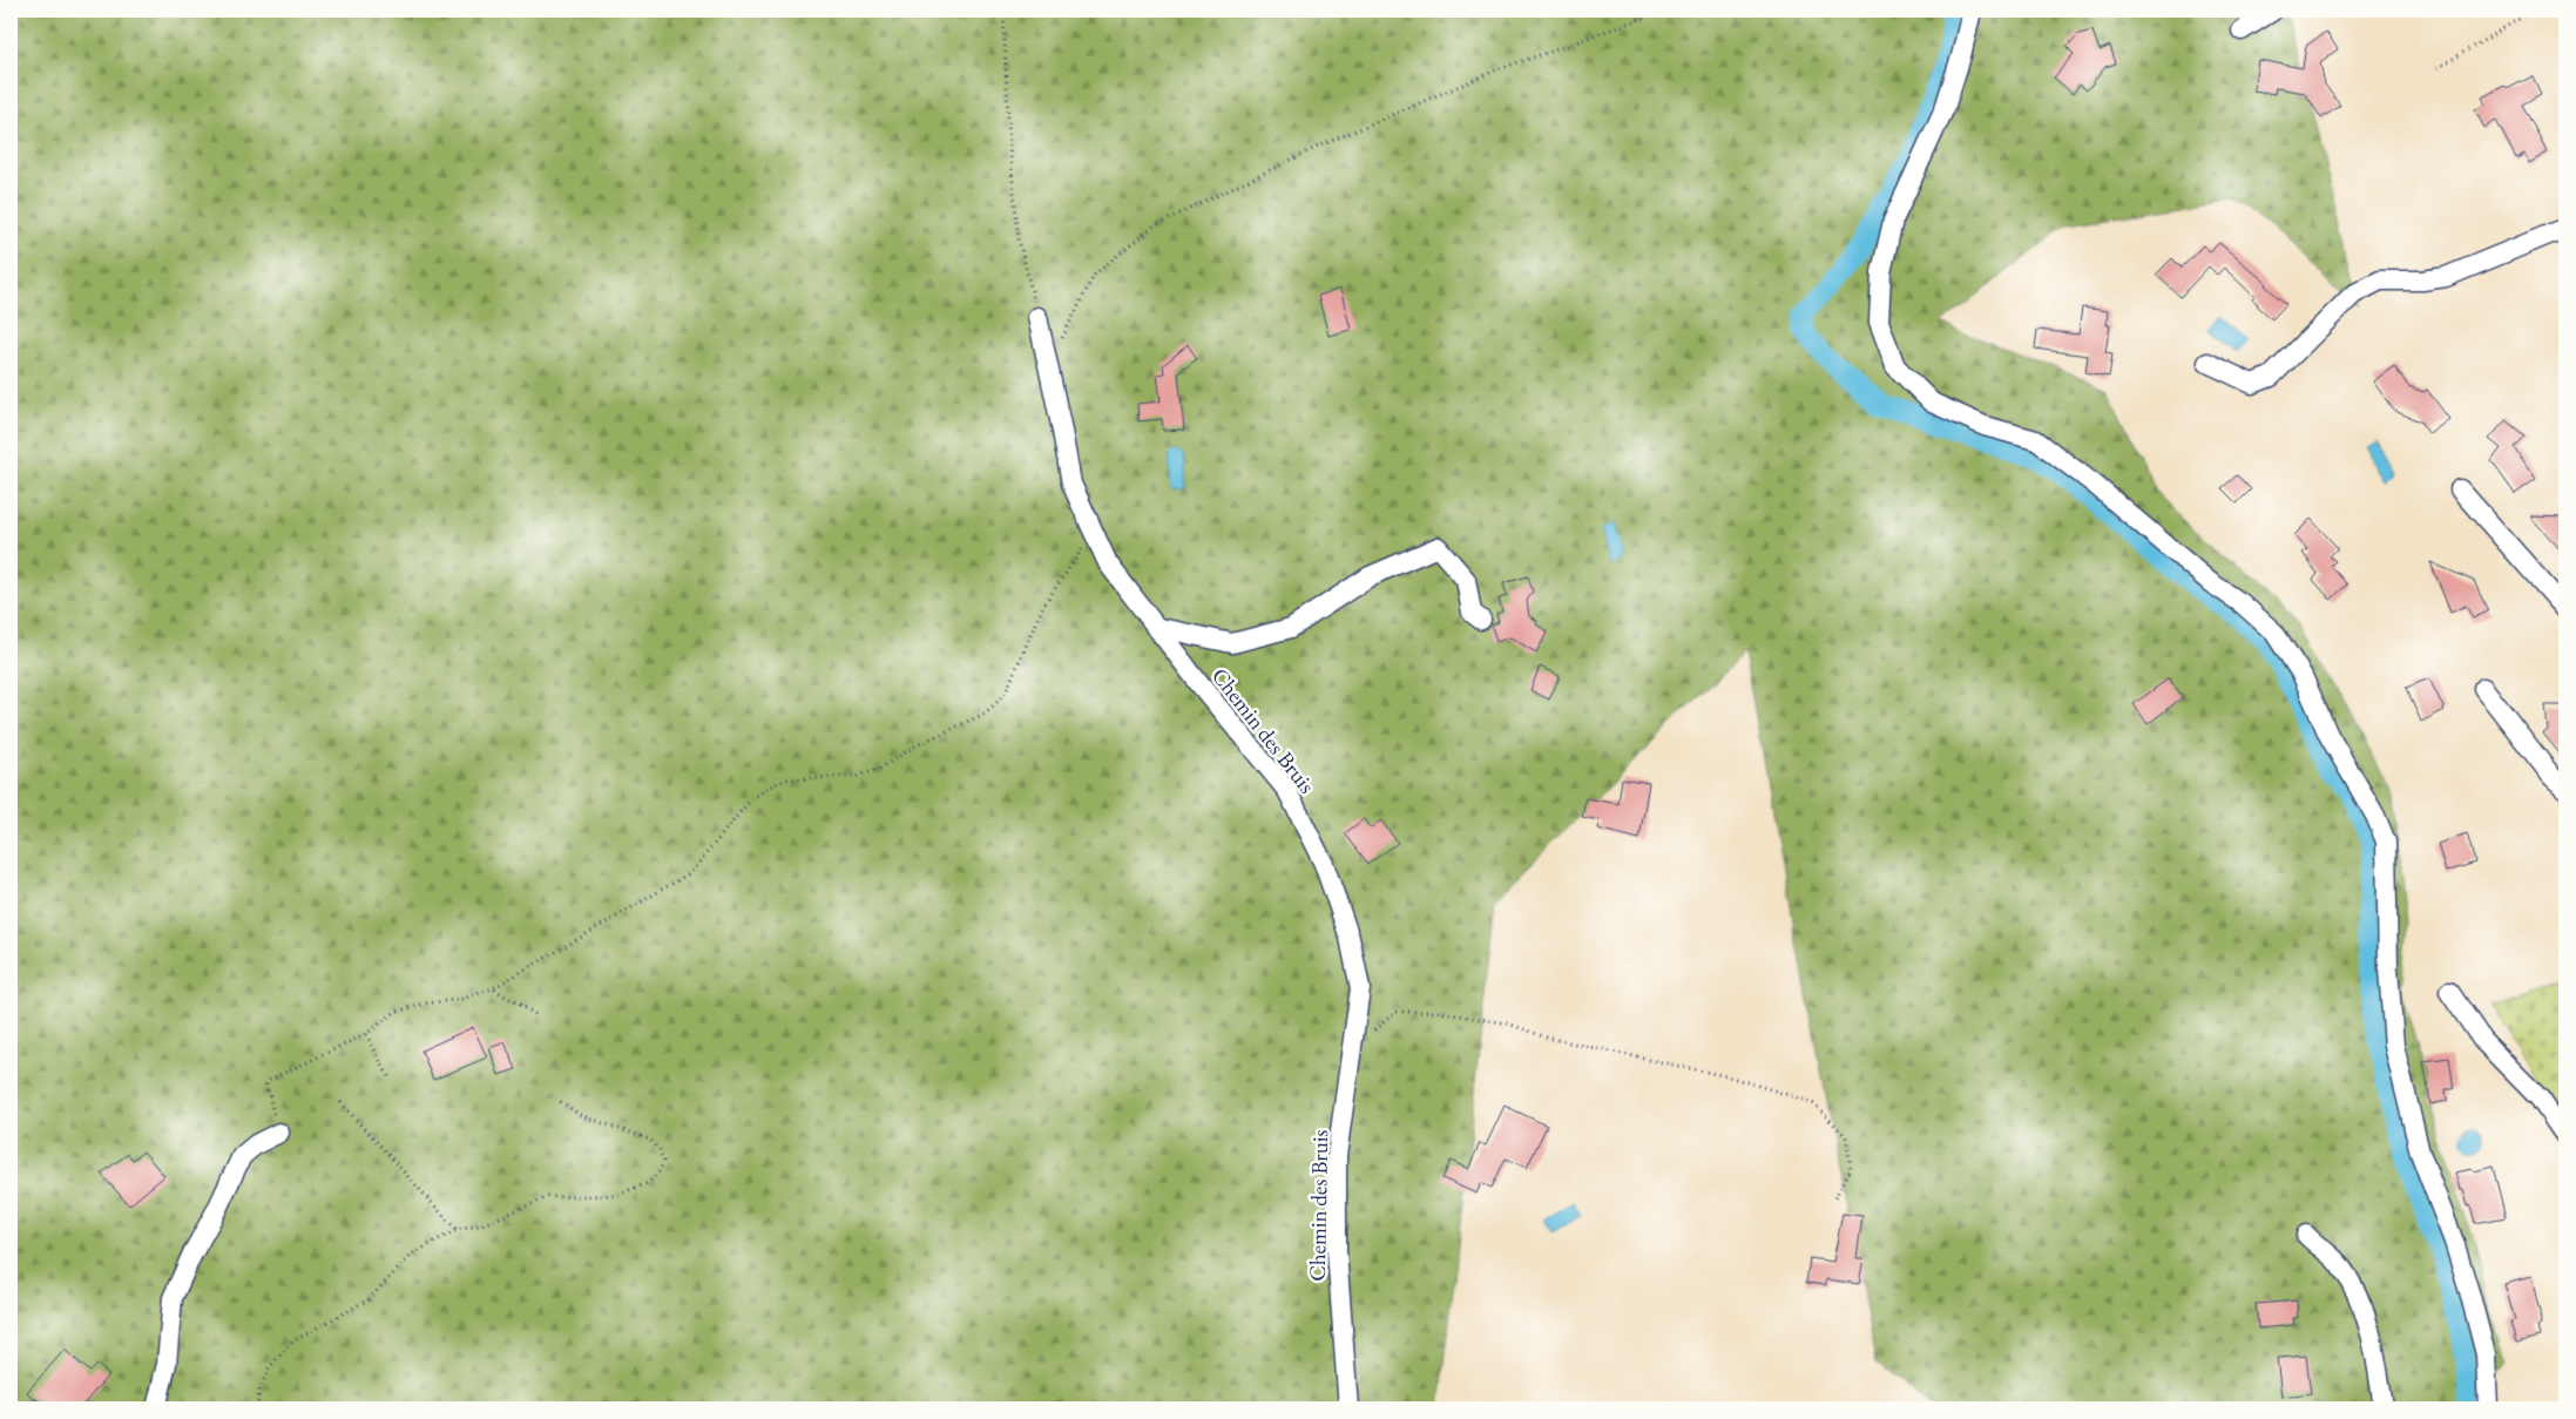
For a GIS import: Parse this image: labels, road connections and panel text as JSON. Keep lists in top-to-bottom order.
{
  "streets": {
    "street": ["Chemin des Bruis"]
  }
}
